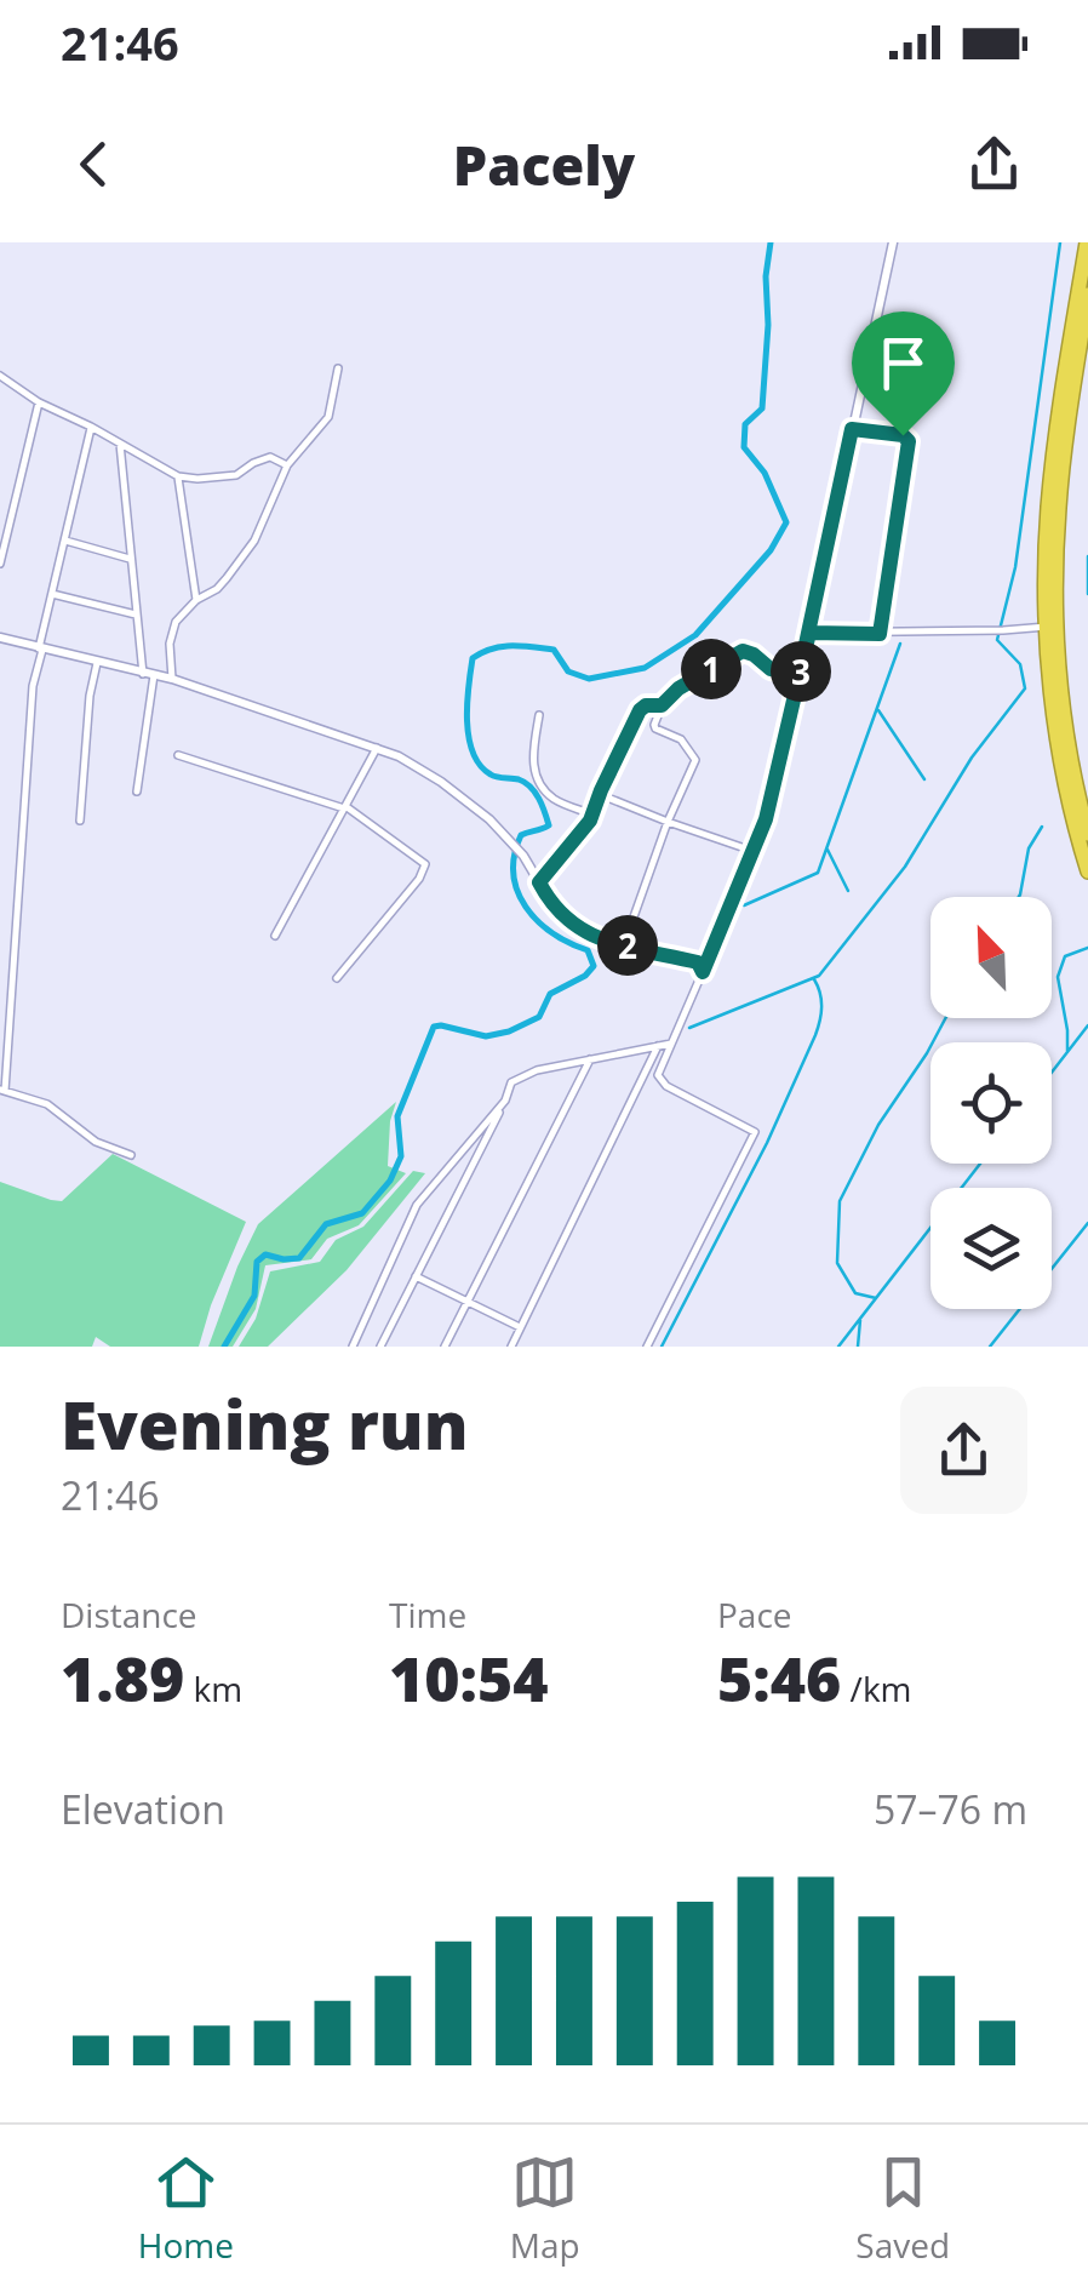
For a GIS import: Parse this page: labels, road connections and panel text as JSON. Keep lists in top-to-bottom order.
{
  "north": "top left",
  "page": {
    "status": "21:46",
    "header": "Pacely",
    "pins": ["1", "3", "2"],
    "heading": ["Evening run", "21:46"],
    "stats": [
      ["Distance", "1.89 km"],
      ["Time", "10:54"],
      ["Pace", "5:46 /km"]
    ],
    "chart": ["Elevation", "57–76 m"],
    "tabs": ["Home", "Map", "Saved"]
  }
}
